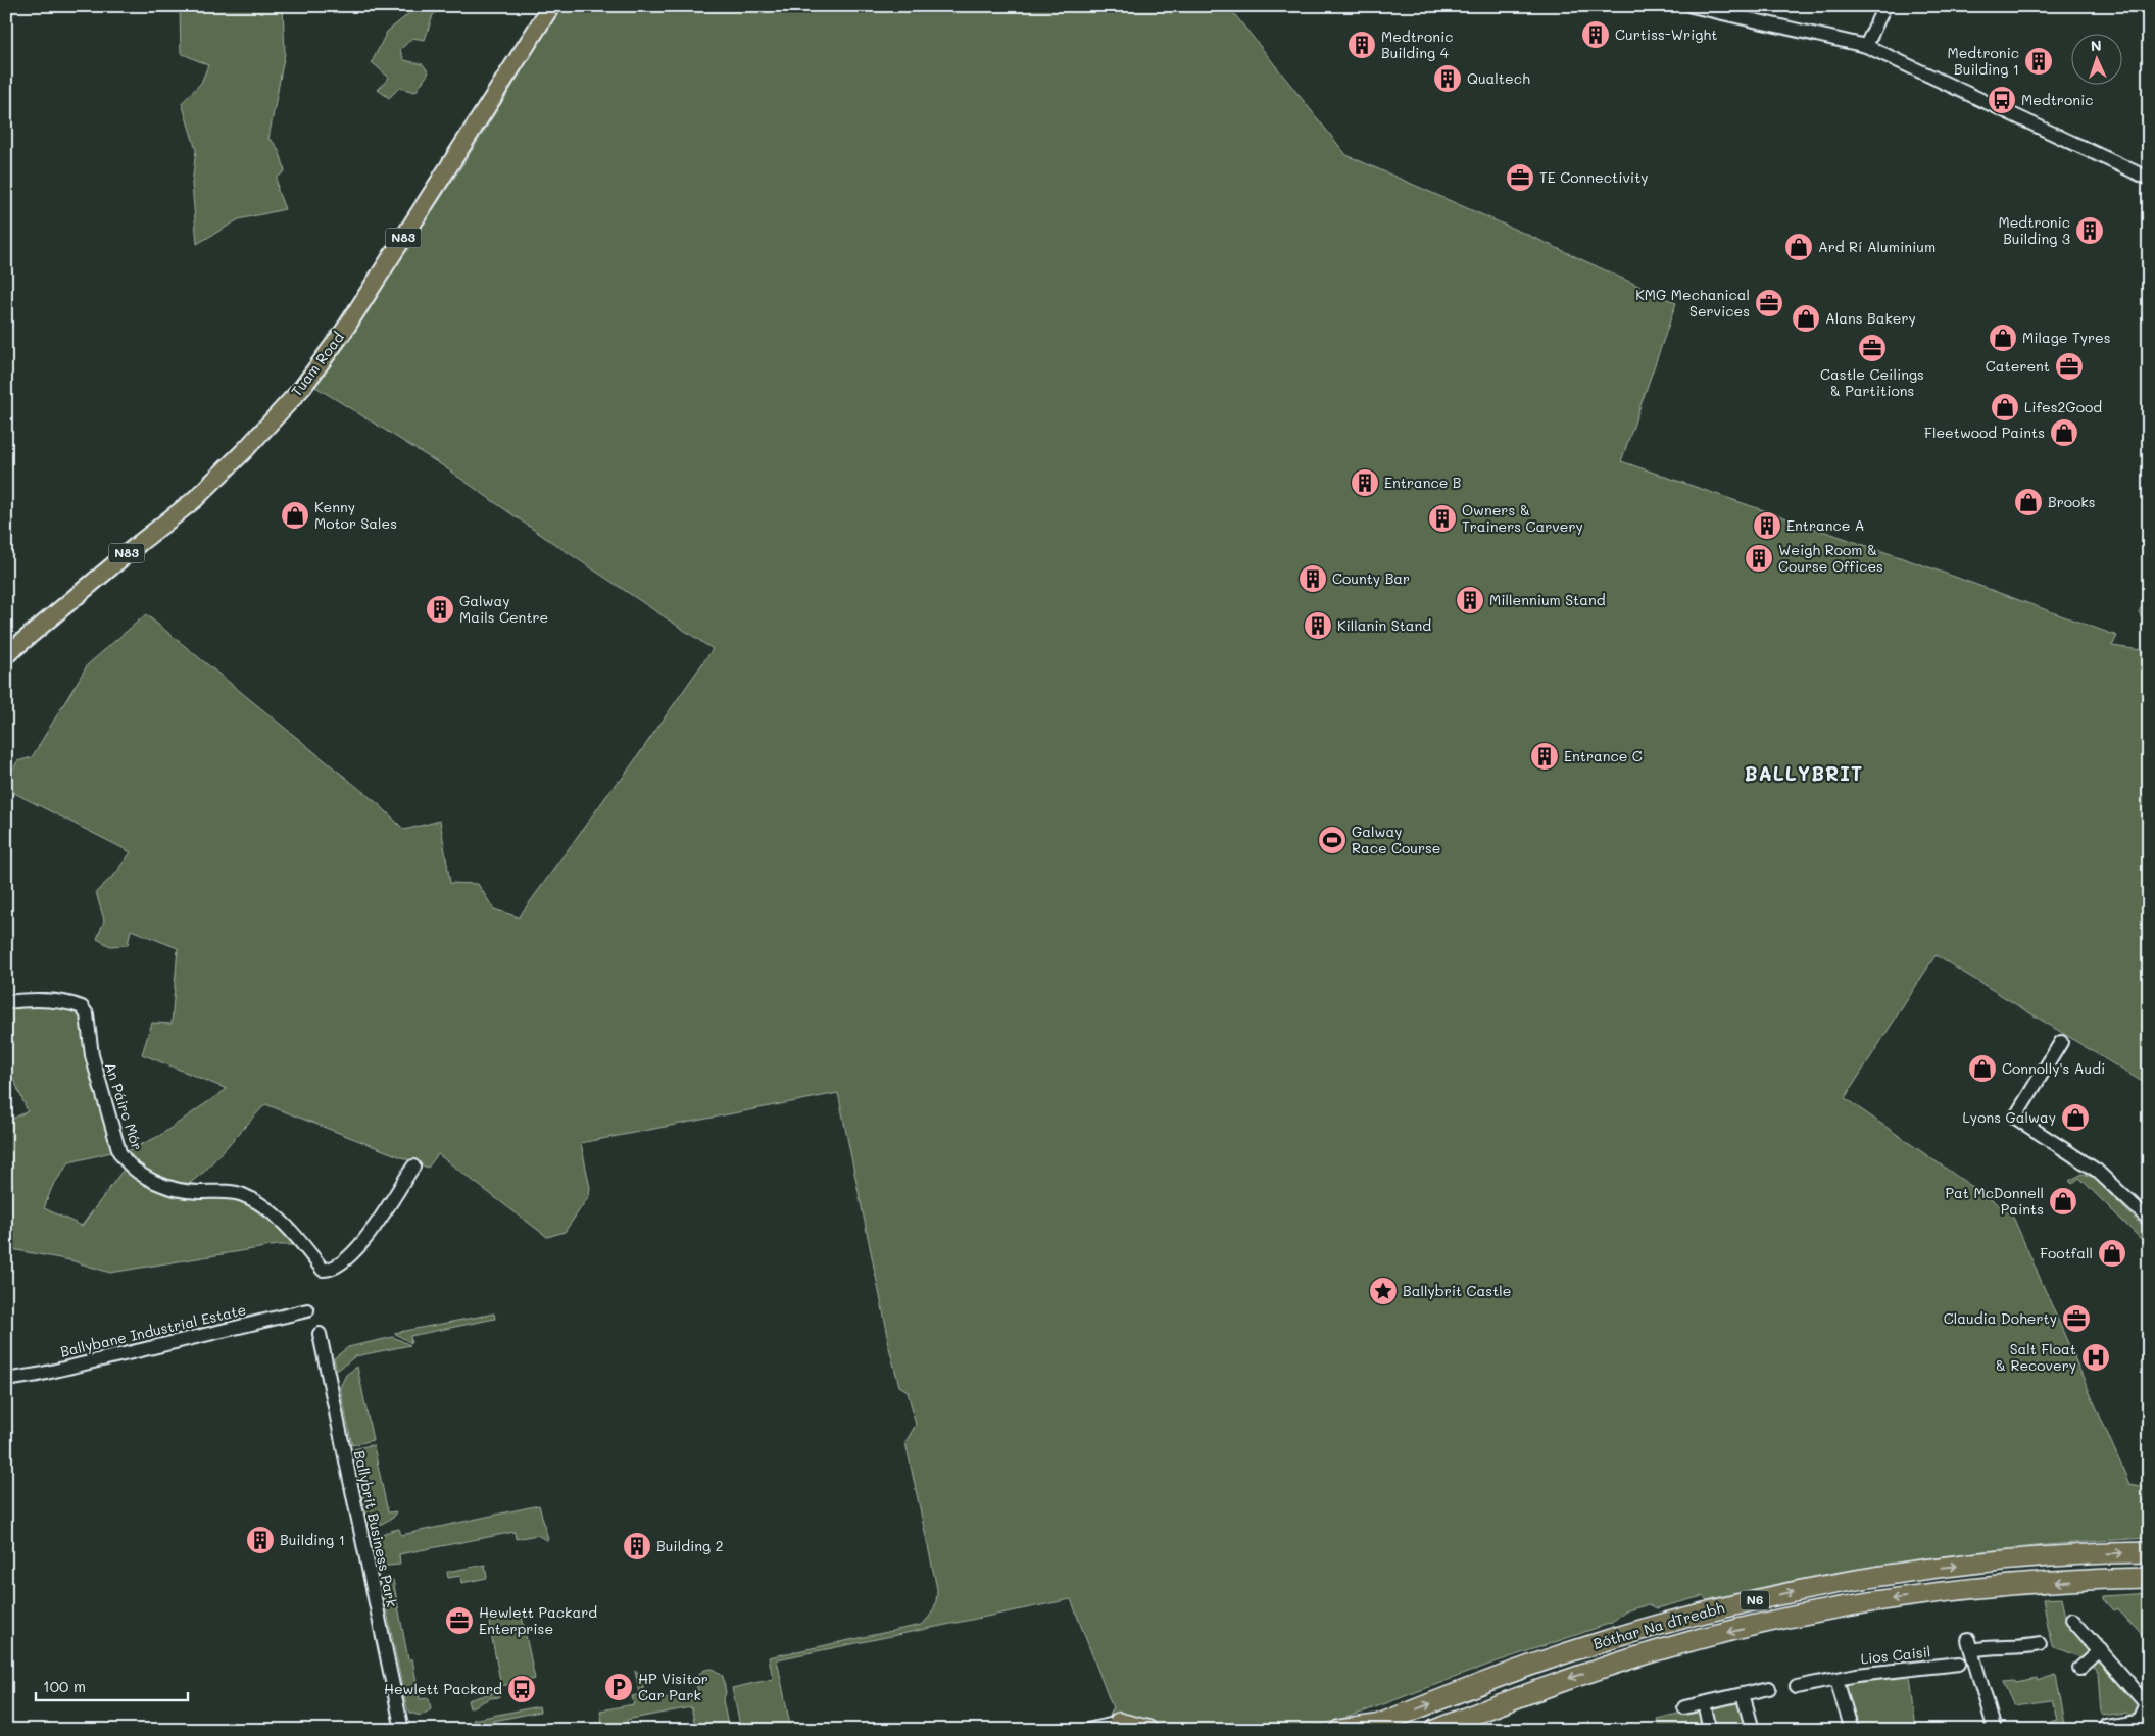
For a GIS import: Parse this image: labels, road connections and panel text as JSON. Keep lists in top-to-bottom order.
{
  "streets": {
    "highway": ["N6", "Bóthar Na dTreabh"],
    "main road": ["N83", "Tuam Road"],
    "street": [
      "An Páirc Mór",
      "Ballybane Industrial Estate",
      "Ballybrit Business Park",
      "Lios Caisil"
    ]
  },
  "districts": ["BALLYBRIT"],
  "places": {
    "building": [
      "Curtiss-Wright",
      "Medtronic Building 4",
      "Medtronic Building 1",
      "Qualtech",
      "Medtronic Building 3",
      "Entrance B",
      "Owners & Trainers Carvery",
      "Entrance A",
      "Weigh Room & Course Offices",
      "County Bar",
      "Millennium Stand",
      "Galway Mails Centre",
      "Killanin Stand",
      "Entrance C",
      "Building 1",
      "Building 2"
    ],
    "bus stop": ["Medtronic", "Hewlett Packard"],
    "office": [
      "TE Connectivity",
      "KMG Mechanical Services",
      "Castle Ceilings & Partitions",
      "Caterent",
      "Claudia Doherty",
      "Hewlett Packard Enterprise"
    ],
    "shop": [
      "Ard Rí Aluminium",
      "Alans Bakery",
      "Milage Tyres",
      "Lifes2Good",
      "Fleetwood Paints",
      "Brooks",
      "Kenny Motor Sales",
      "Connolly's Audi",
      "Lyons Galway",
      "Pat McDonnell Paints",
      "Footfall"
    ],
    "sports": ["Galway Race Course"],
    "place": ["Ballybrit Castle"],
    "hospital": ["Salt Float & Recovery"],
    "parking": ["HP Visitor Car Park"]
  },
  "scale_bar": "100 m",
  "north": "top"
}
